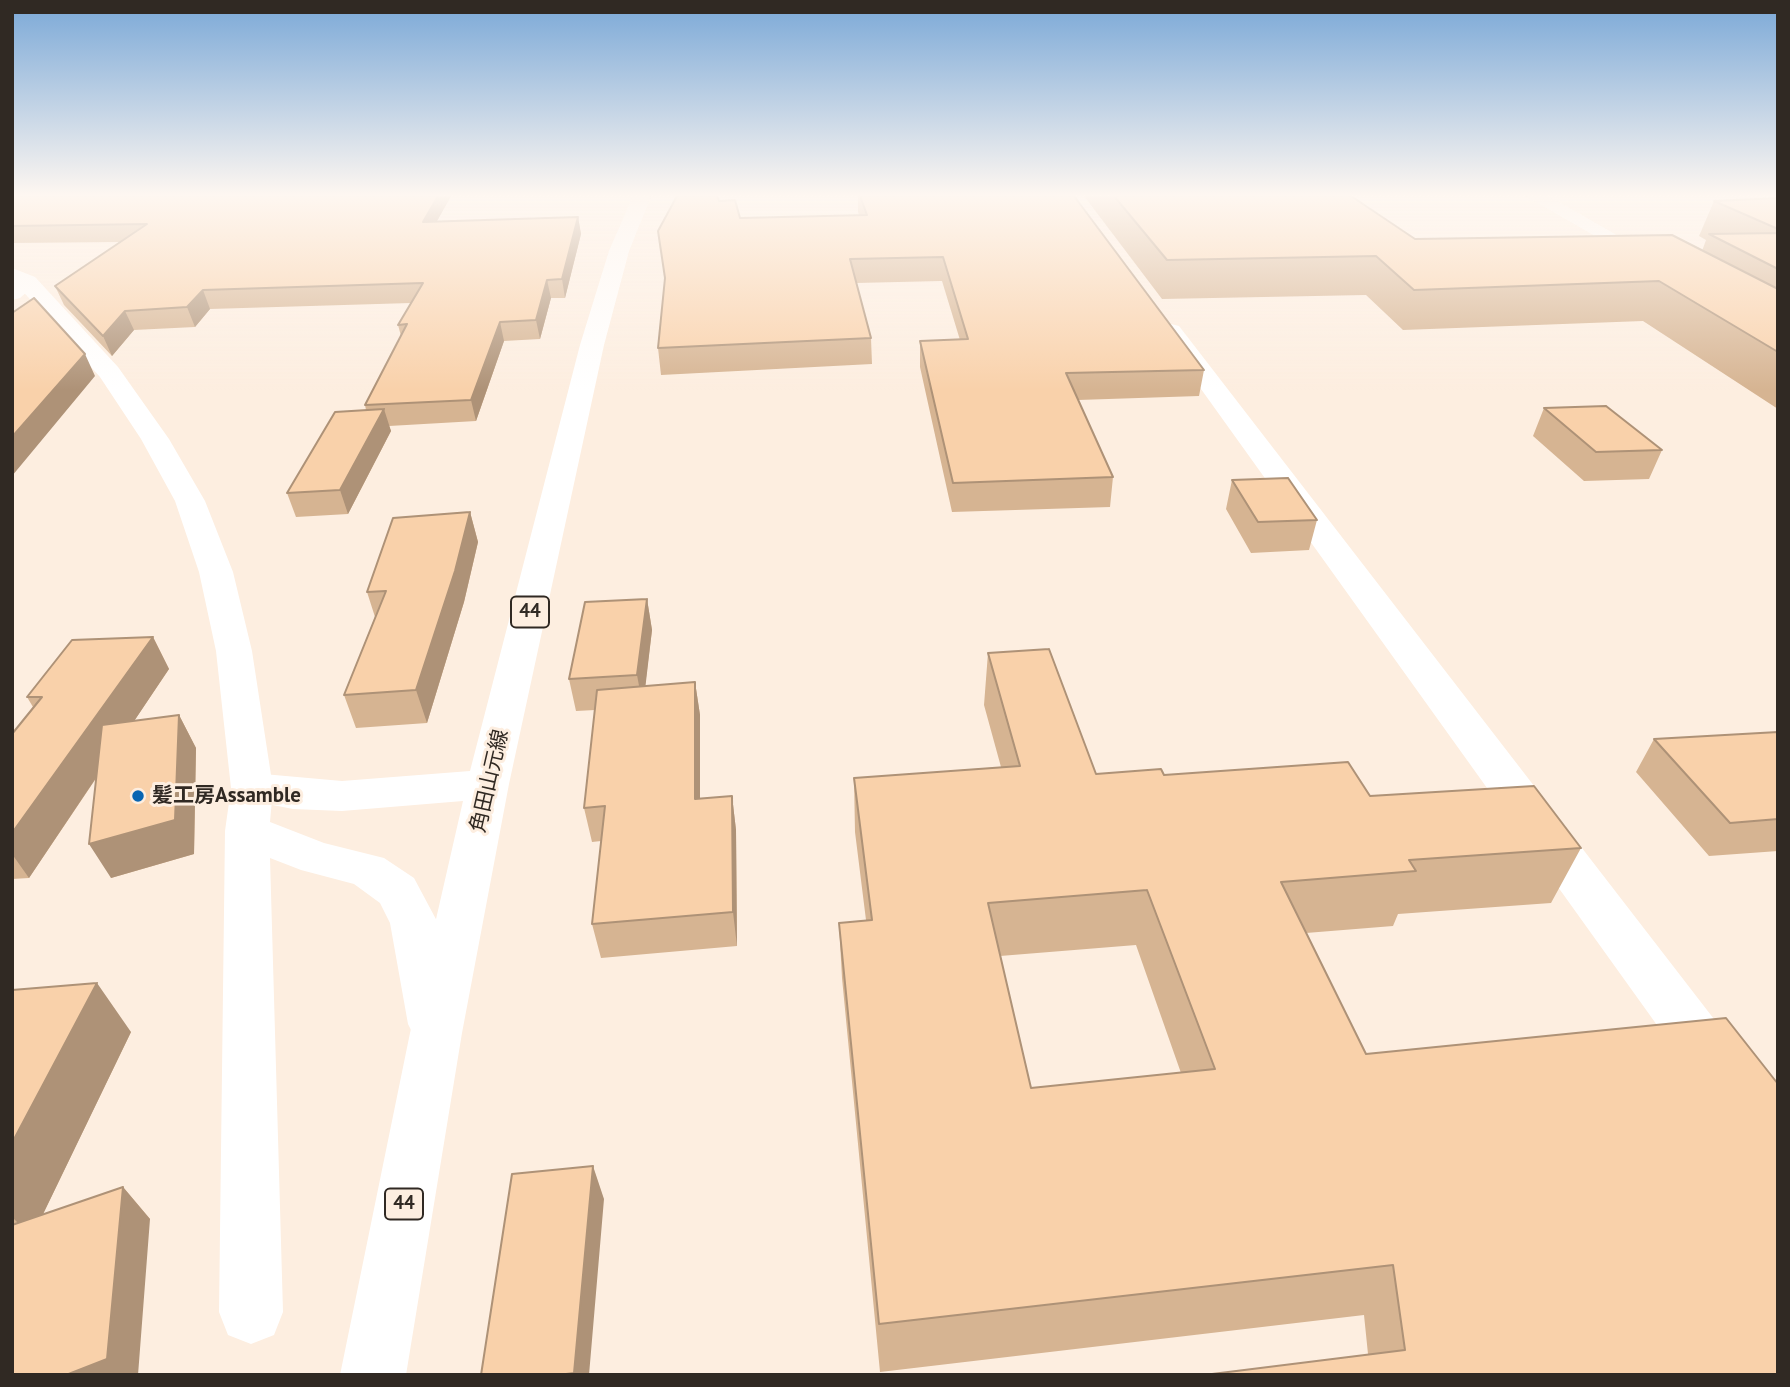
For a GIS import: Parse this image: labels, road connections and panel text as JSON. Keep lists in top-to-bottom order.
{
  "streets": {
    "street": ["44", "角田山元線"]
  },
  "places": ["髪工房Assamble"]
}
